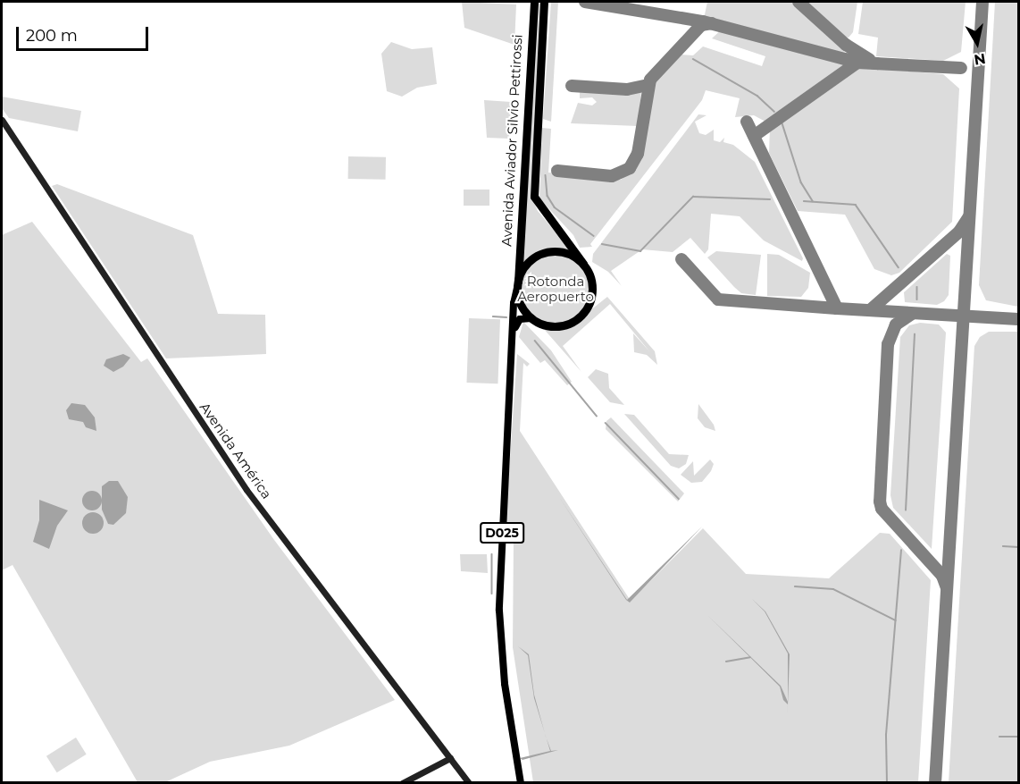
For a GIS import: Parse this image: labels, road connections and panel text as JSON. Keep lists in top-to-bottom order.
{
  "streets": {
    "highway": ["Avenida Aviador Silvio Pettirossi", "D025"],
    "main road": ["Avenida América"]
  },
  "crossings": [
    ["Avenida Aviador Silvio Pettirossi", "D025"]
  ],
  "parks": ["Rotonda Aeropuerto"],
  "scale_bar": "200 m",
  "north": "bottom"
}
